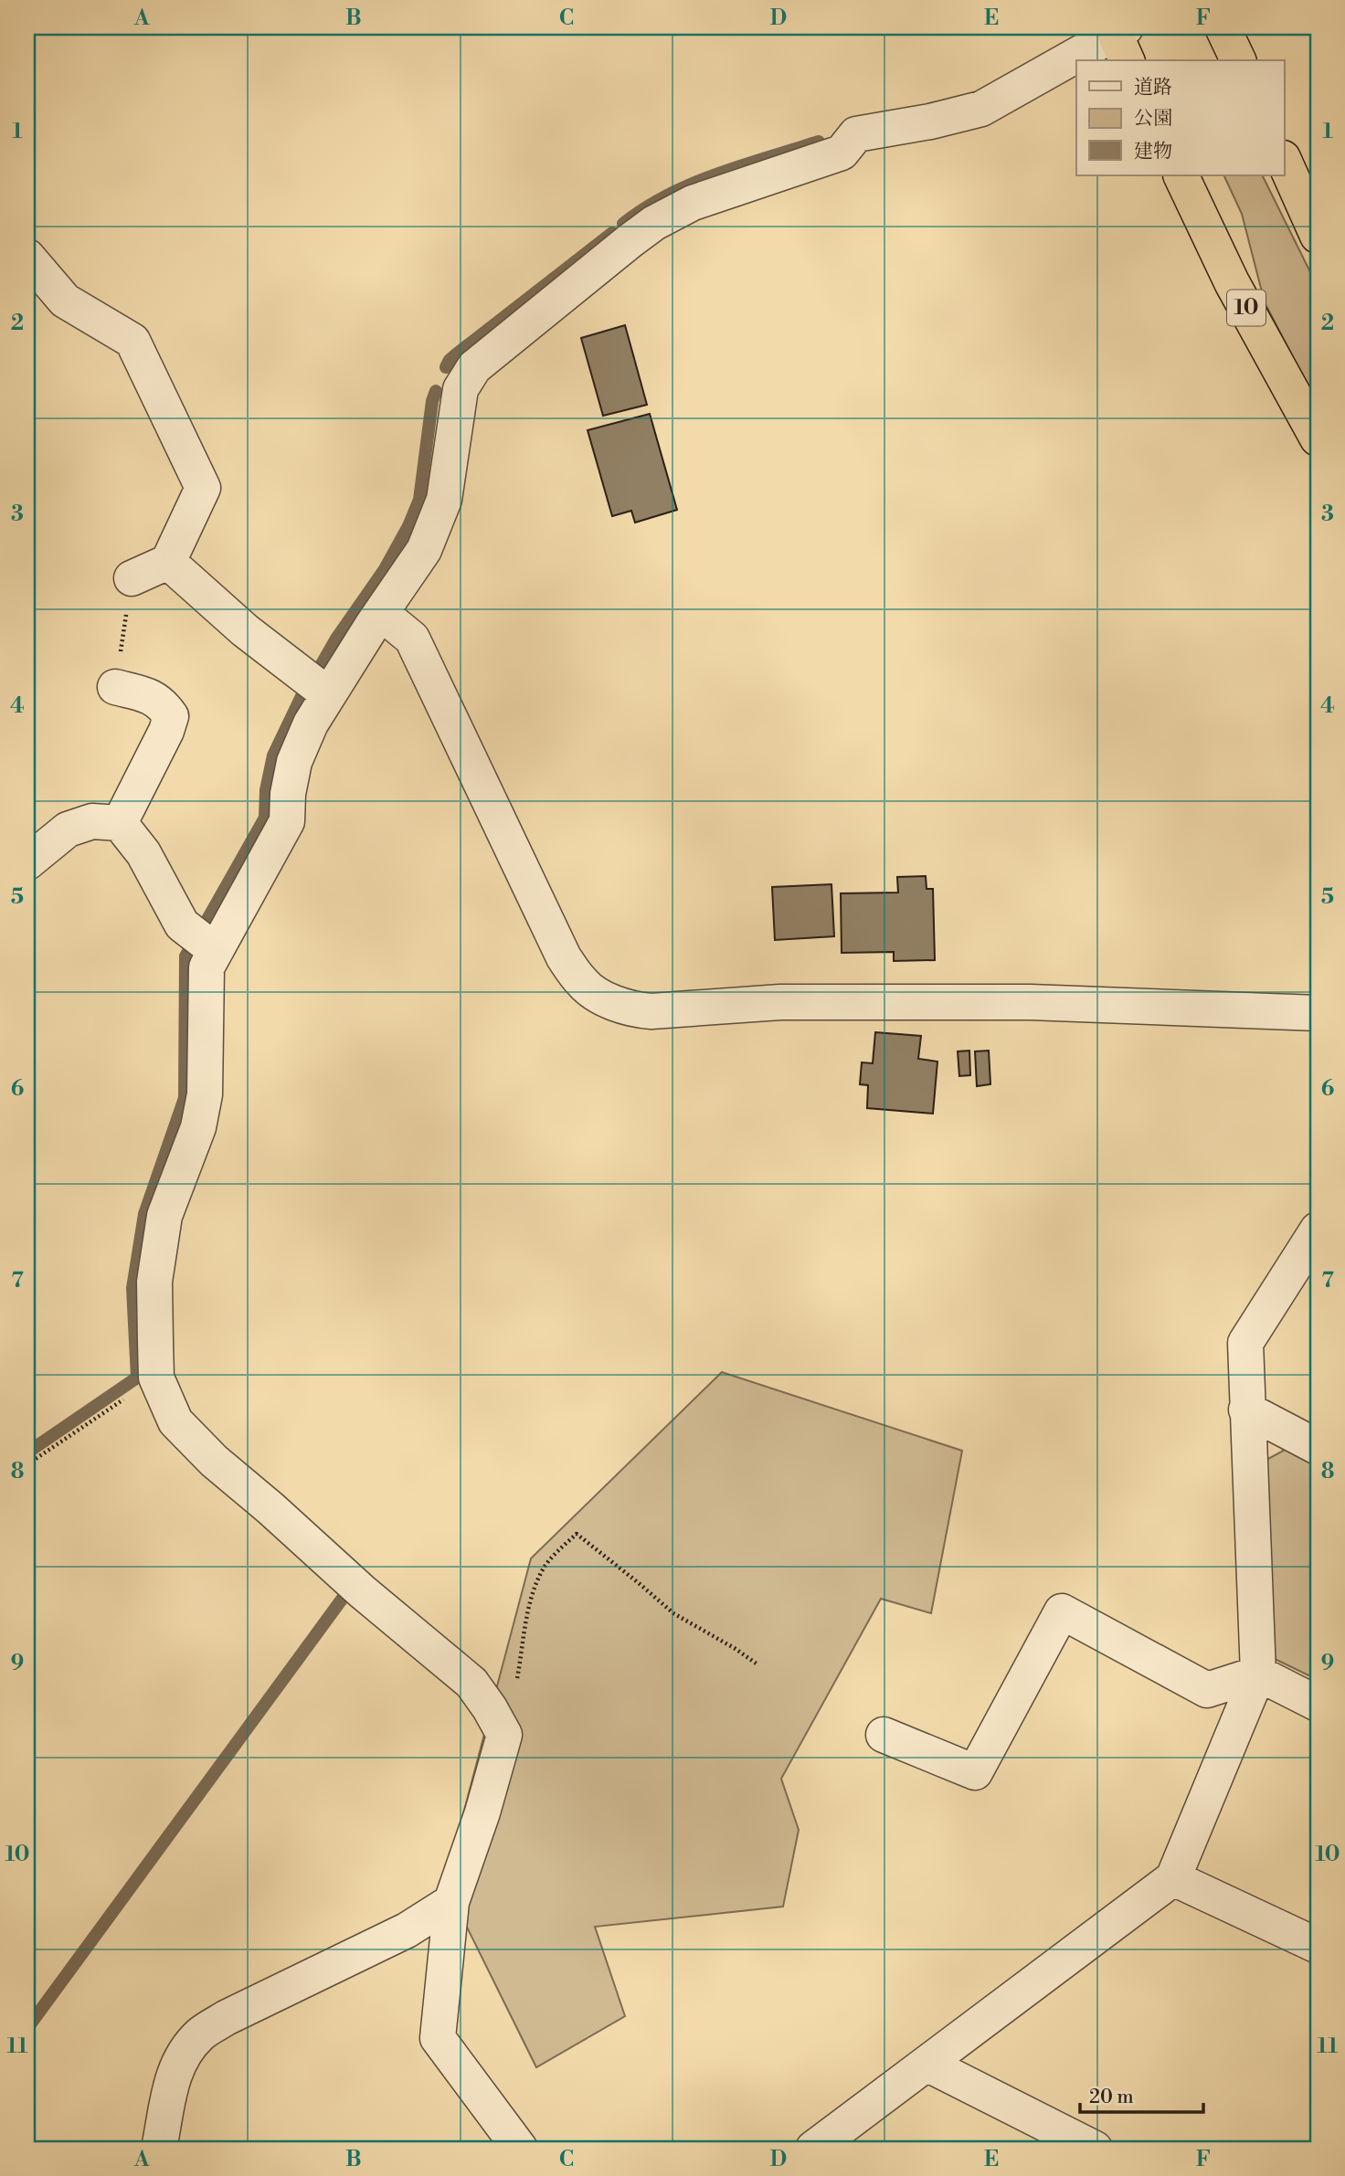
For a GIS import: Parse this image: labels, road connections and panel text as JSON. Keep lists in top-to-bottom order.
{
  "streets": {
    "highway": ["10"]
  },
  "legend": ["道路", "公園", "建物"],
  "scale_bar": "20 m",
  "grid": {
    "columns": [
      "A",
      "B",
      "C",
      "D",
      "E",
      "F"
    ],
    "rows": [
      "1",
      "2",
      "3",
      "4",
      "5",
      "6",
      "7",
      "8",
      "9",
      "10",
      "11"
    ]
  }
}
